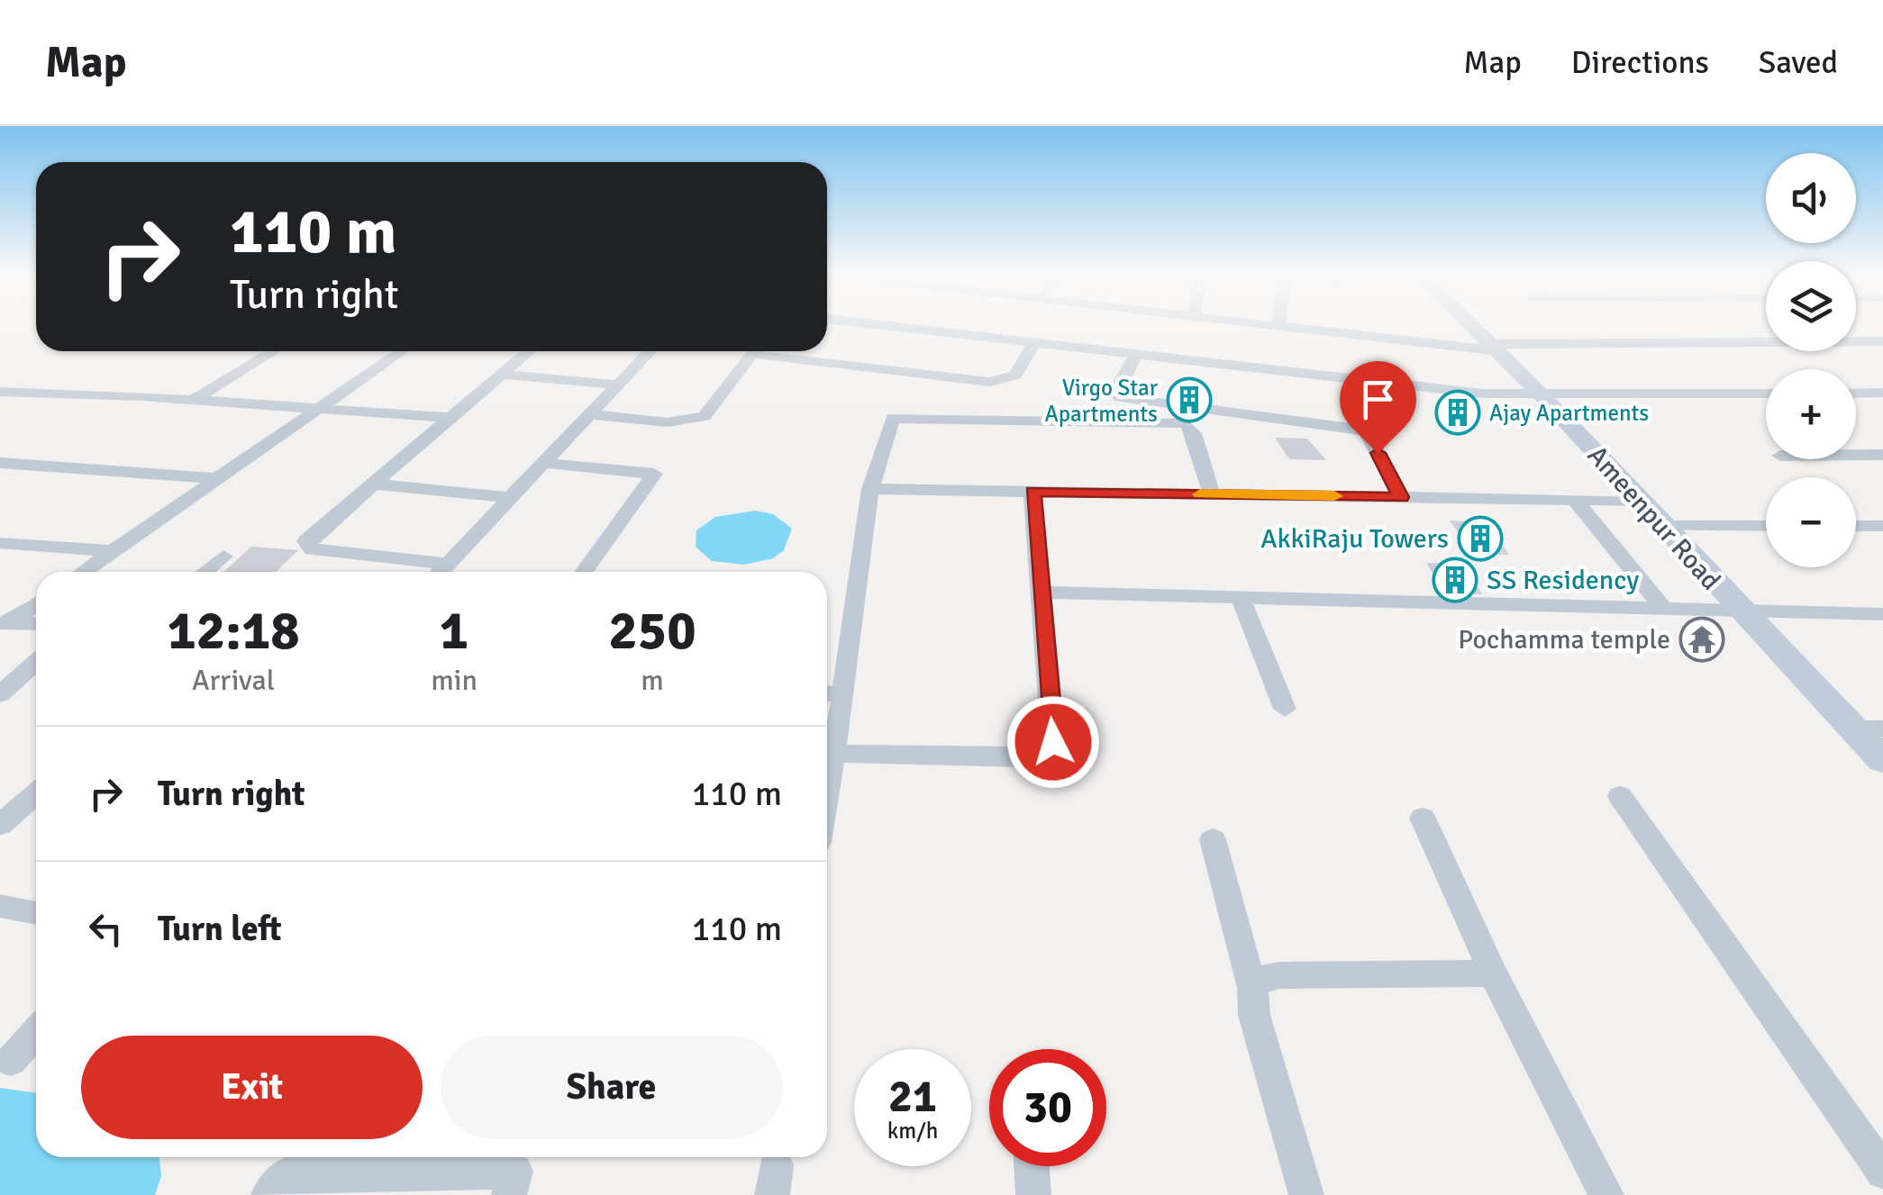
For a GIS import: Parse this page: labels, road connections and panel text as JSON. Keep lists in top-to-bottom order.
{
  "streets": {
    "street": ["Ameenpur Road"]
  },
  "places": {
    "building": [
      "Virgo Star Apartments",
      "Ajay Apartments",
      "AkkiRaju Towers",
      "SS Residency"
    ],
    "temple": ["Pochamma temple"]
  },
  "page": {
    "header": "Map",
    "nav": ["Map", "Directions", "Saved"],
    "map_buttons": ["+", "−"],
    "turn": ["110 m", "Turn right"],
    "eta": [
      "12:18",
      "Arrival",
      "1",
      "min",
      "250",
      "m"
    ],
    "list": [
      {
        "name": "Turn right",
        "value": "110 m"
      },
      {
        "name": "Turn left",
        "value": "110 m"
      }
    ],
    "buttons": ["Exit", "Share"],
    "speed": "21 km/h",
    "limit": "30"
  }
}
